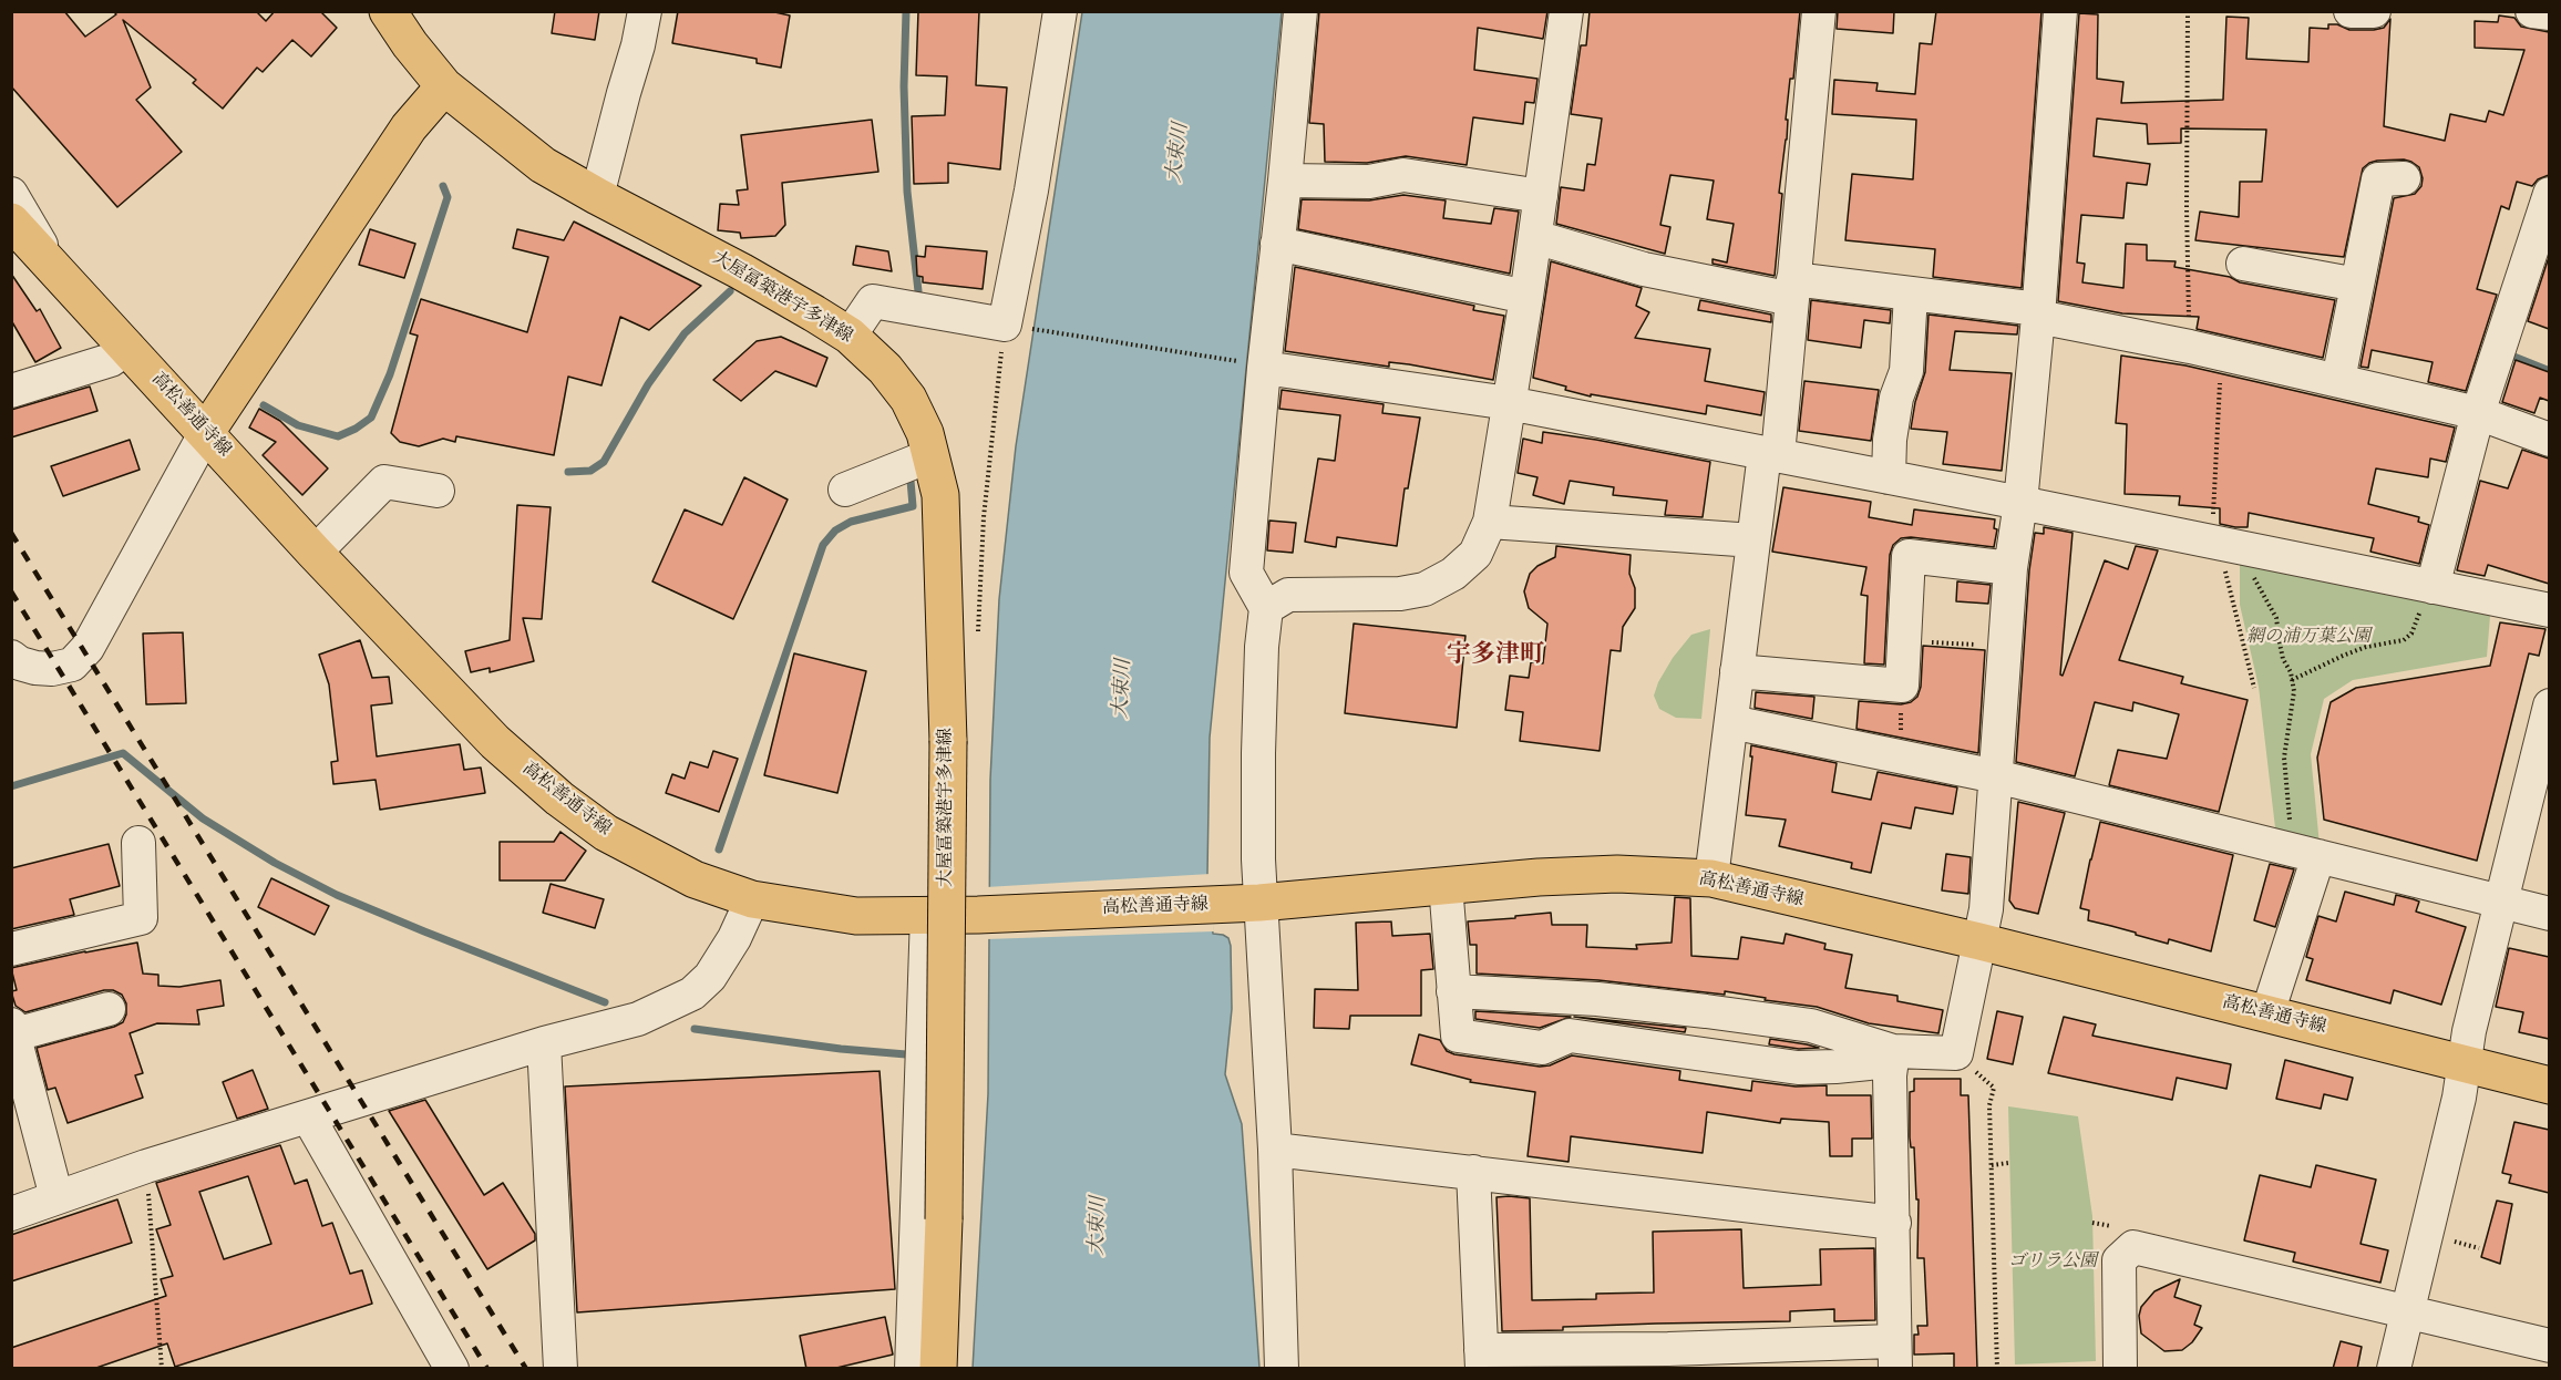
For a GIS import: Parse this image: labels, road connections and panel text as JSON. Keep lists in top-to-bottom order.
{
  "streets": {
    "main road": ["大屋冨築港宇多津線", "高松善通寺線"]
  },
  "districts": ["宇多津町"],
  "water": ["大束川"],
  "parks": ["網の浦万葉公園", "ゴリラ公園"]
}
